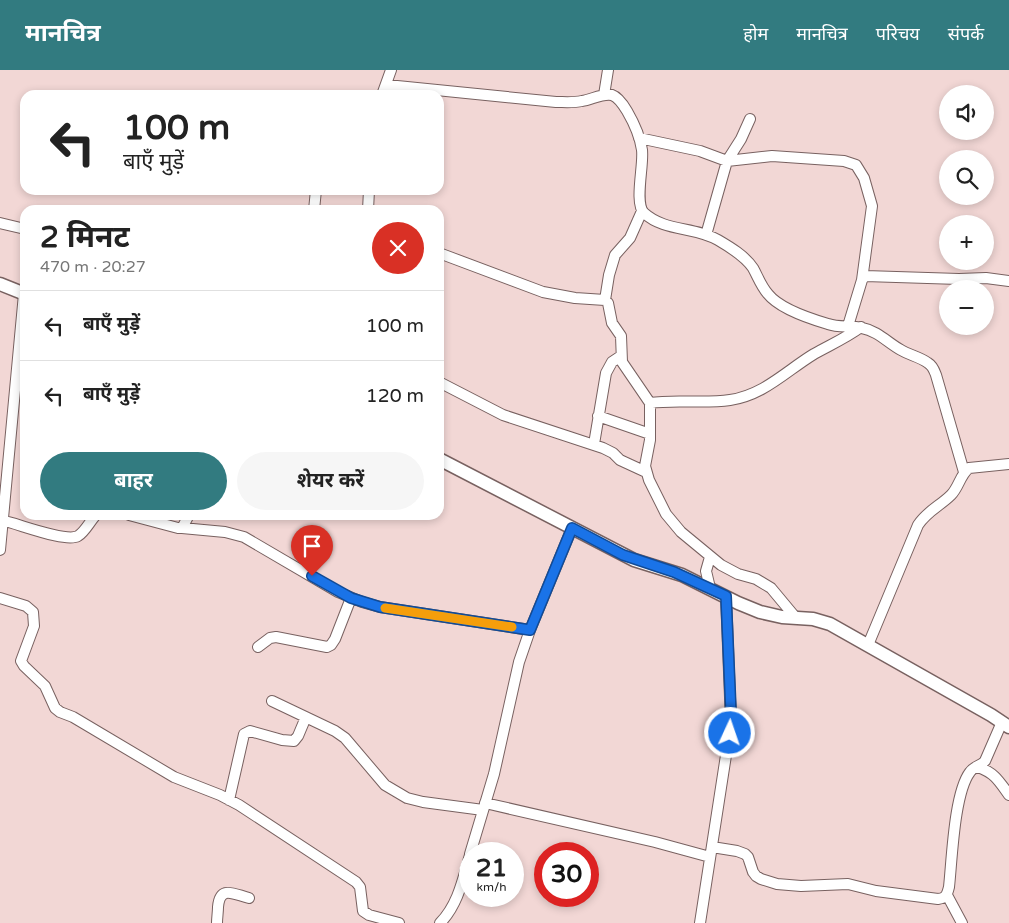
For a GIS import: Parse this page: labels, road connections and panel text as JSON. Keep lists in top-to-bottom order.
{
  "page": {
    "header": "मानचित्र",
    "nav": [
      "होम",
      "मानचित्र",
      "परिचय",
      "संपर्क"
    ],
    "map_buttons": ["+", "−"],
    "turn": ["100 m", "बाएँ मुड़ें"],
    "heading": ["2 मिनट", "470 m · 20:27"],
    "list": [
      {
        "name": "बाएँ मुड़ें",
        "value": "100 m"
      },
      {
        "name": "बाएँ मुड़ें",
        "value": "120 m"
      }
    ],
    "buttons": ["बाहर", "शेयर करें"],
    "speed": "21 km/h",
    "limit": "30"
  }
}
